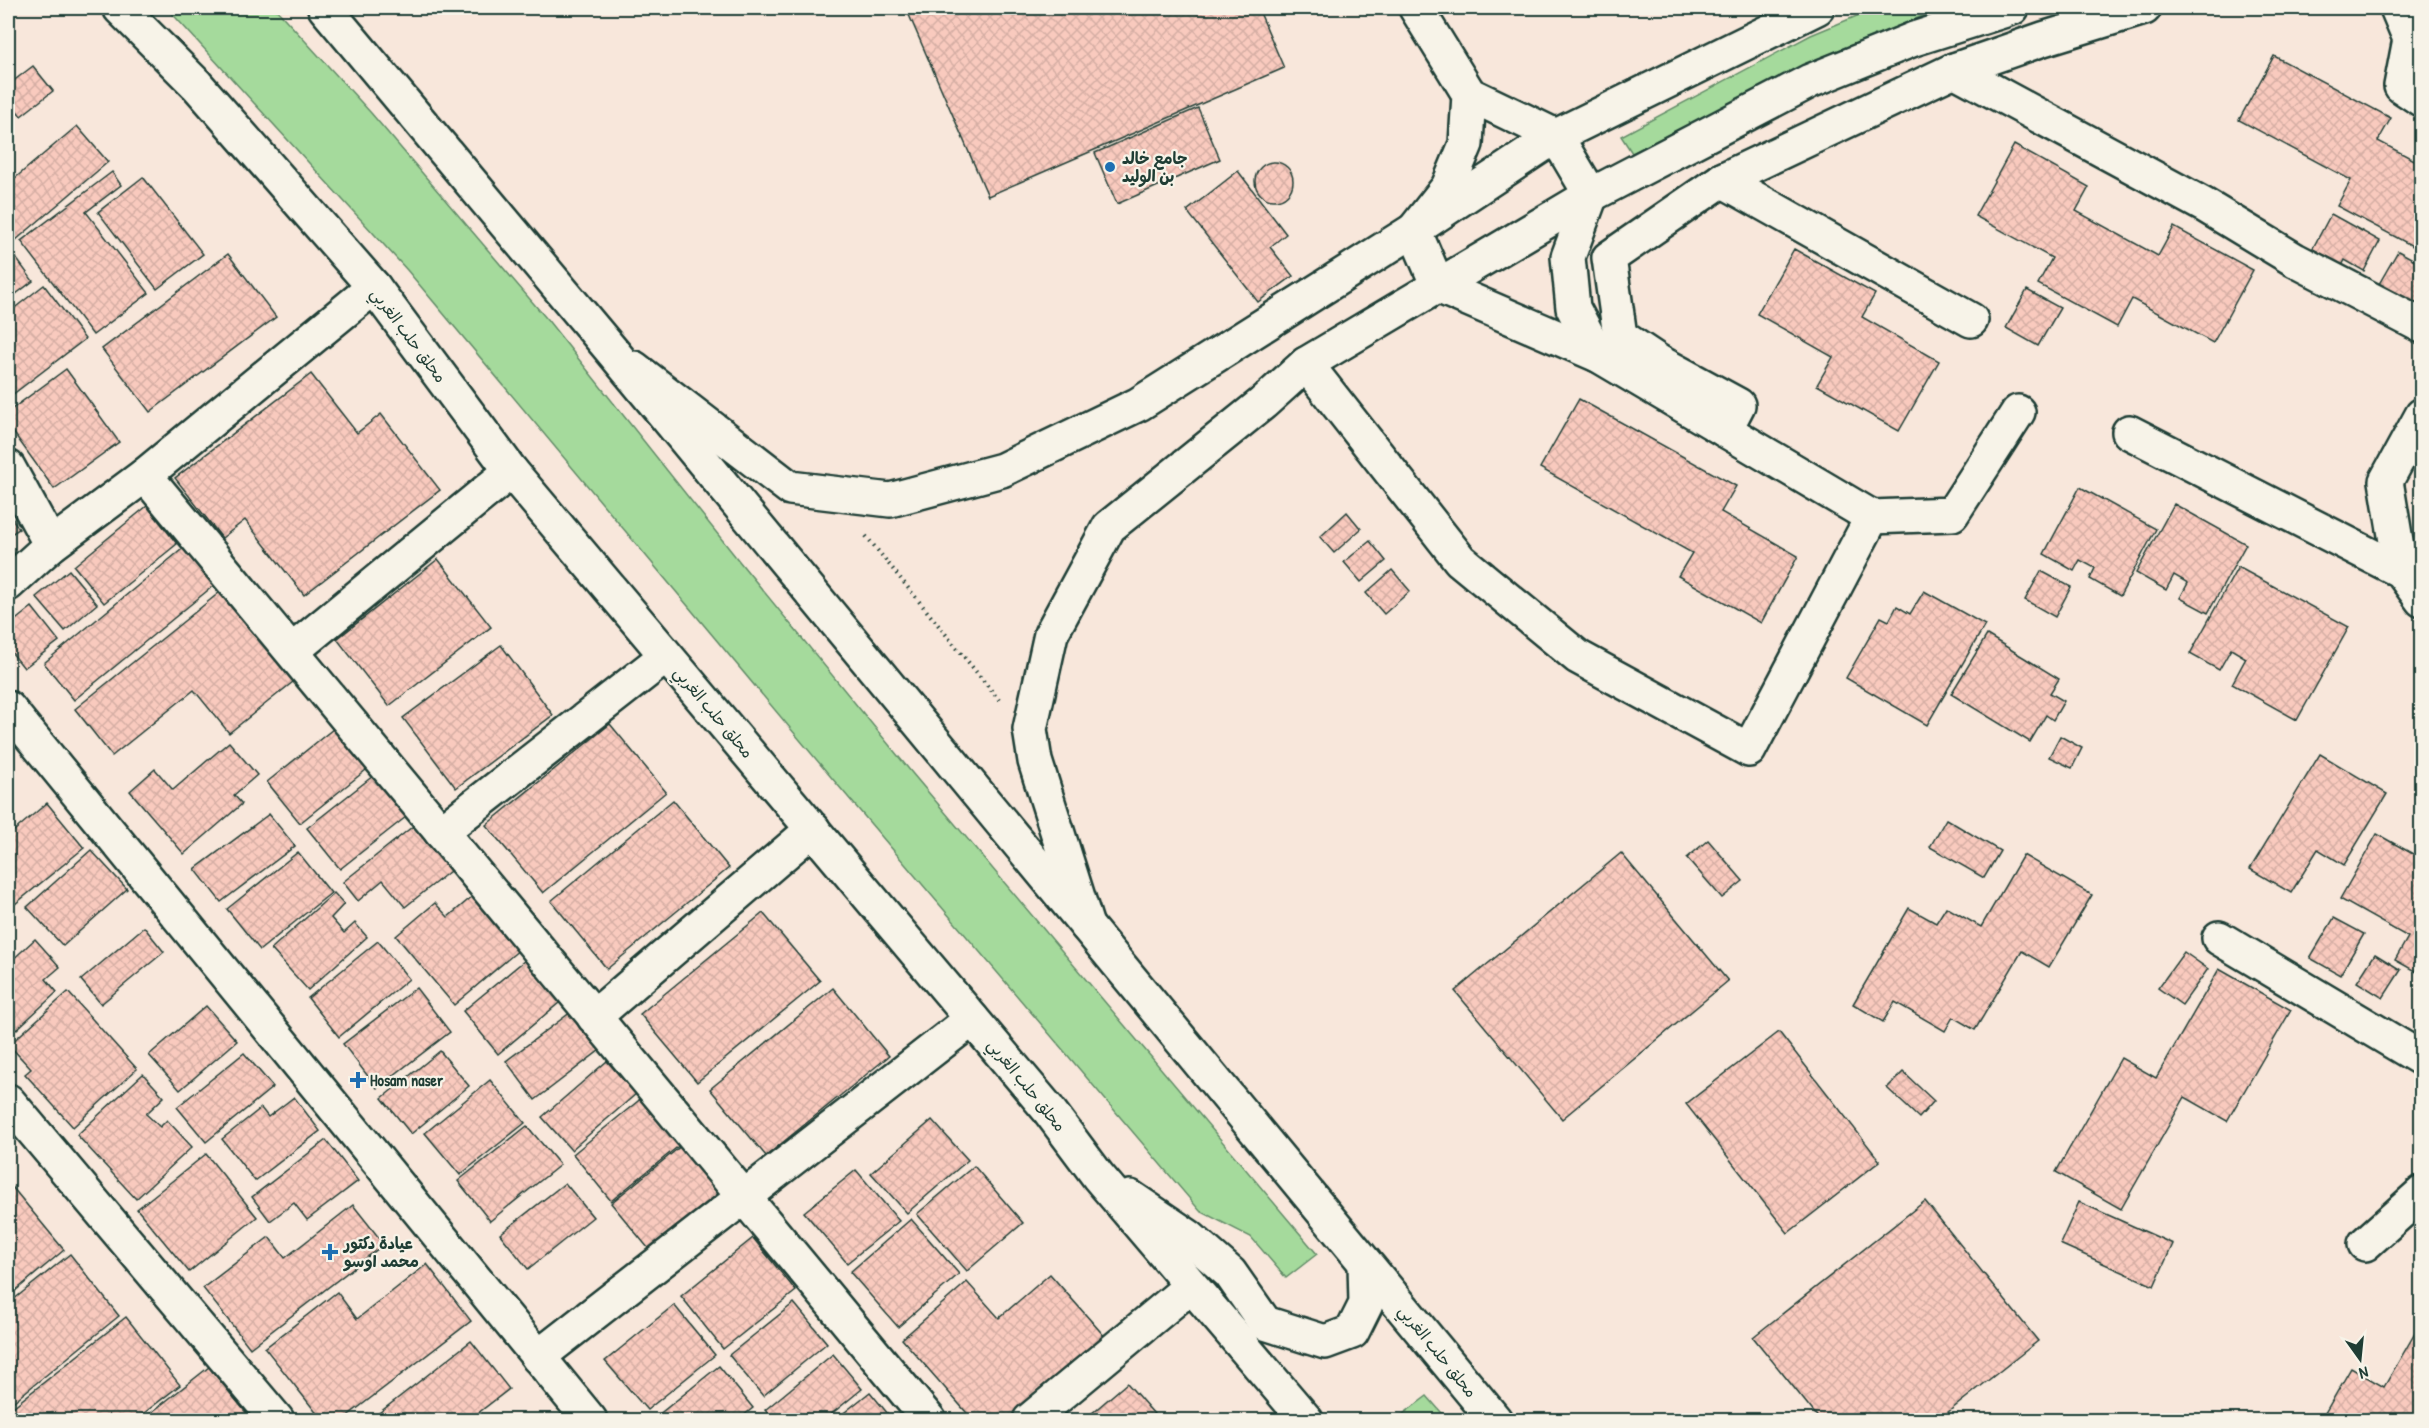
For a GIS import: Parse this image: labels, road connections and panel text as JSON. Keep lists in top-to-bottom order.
{
  "streets": {
    "main road": ["محلق حلب الغربي"]
  },
  "places": {
    "other": ["جامع خالد بن الوليد"],
    "health": ["Hosam naser", "عيادة دكتور محمد اوسو"]
  },
  "north": "bottom"
}
